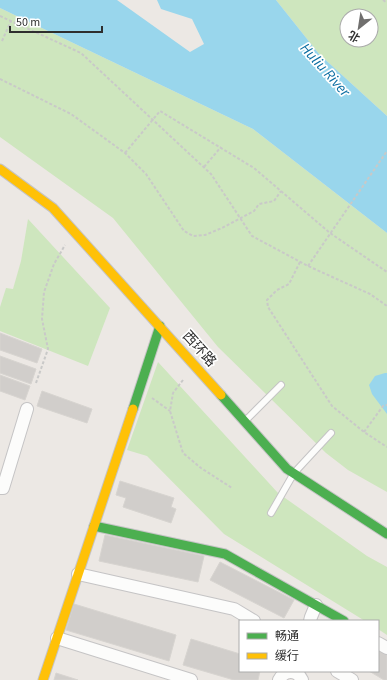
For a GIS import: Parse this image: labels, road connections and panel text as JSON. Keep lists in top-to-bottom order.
{
  "streets": {
    "street": ["西环路"]
  },
  "water": ["Huliu River"],
  "legend": ["畅通", "缓行"],
  "scale_bar": "50 m",
  "north": "bottom left"
}
